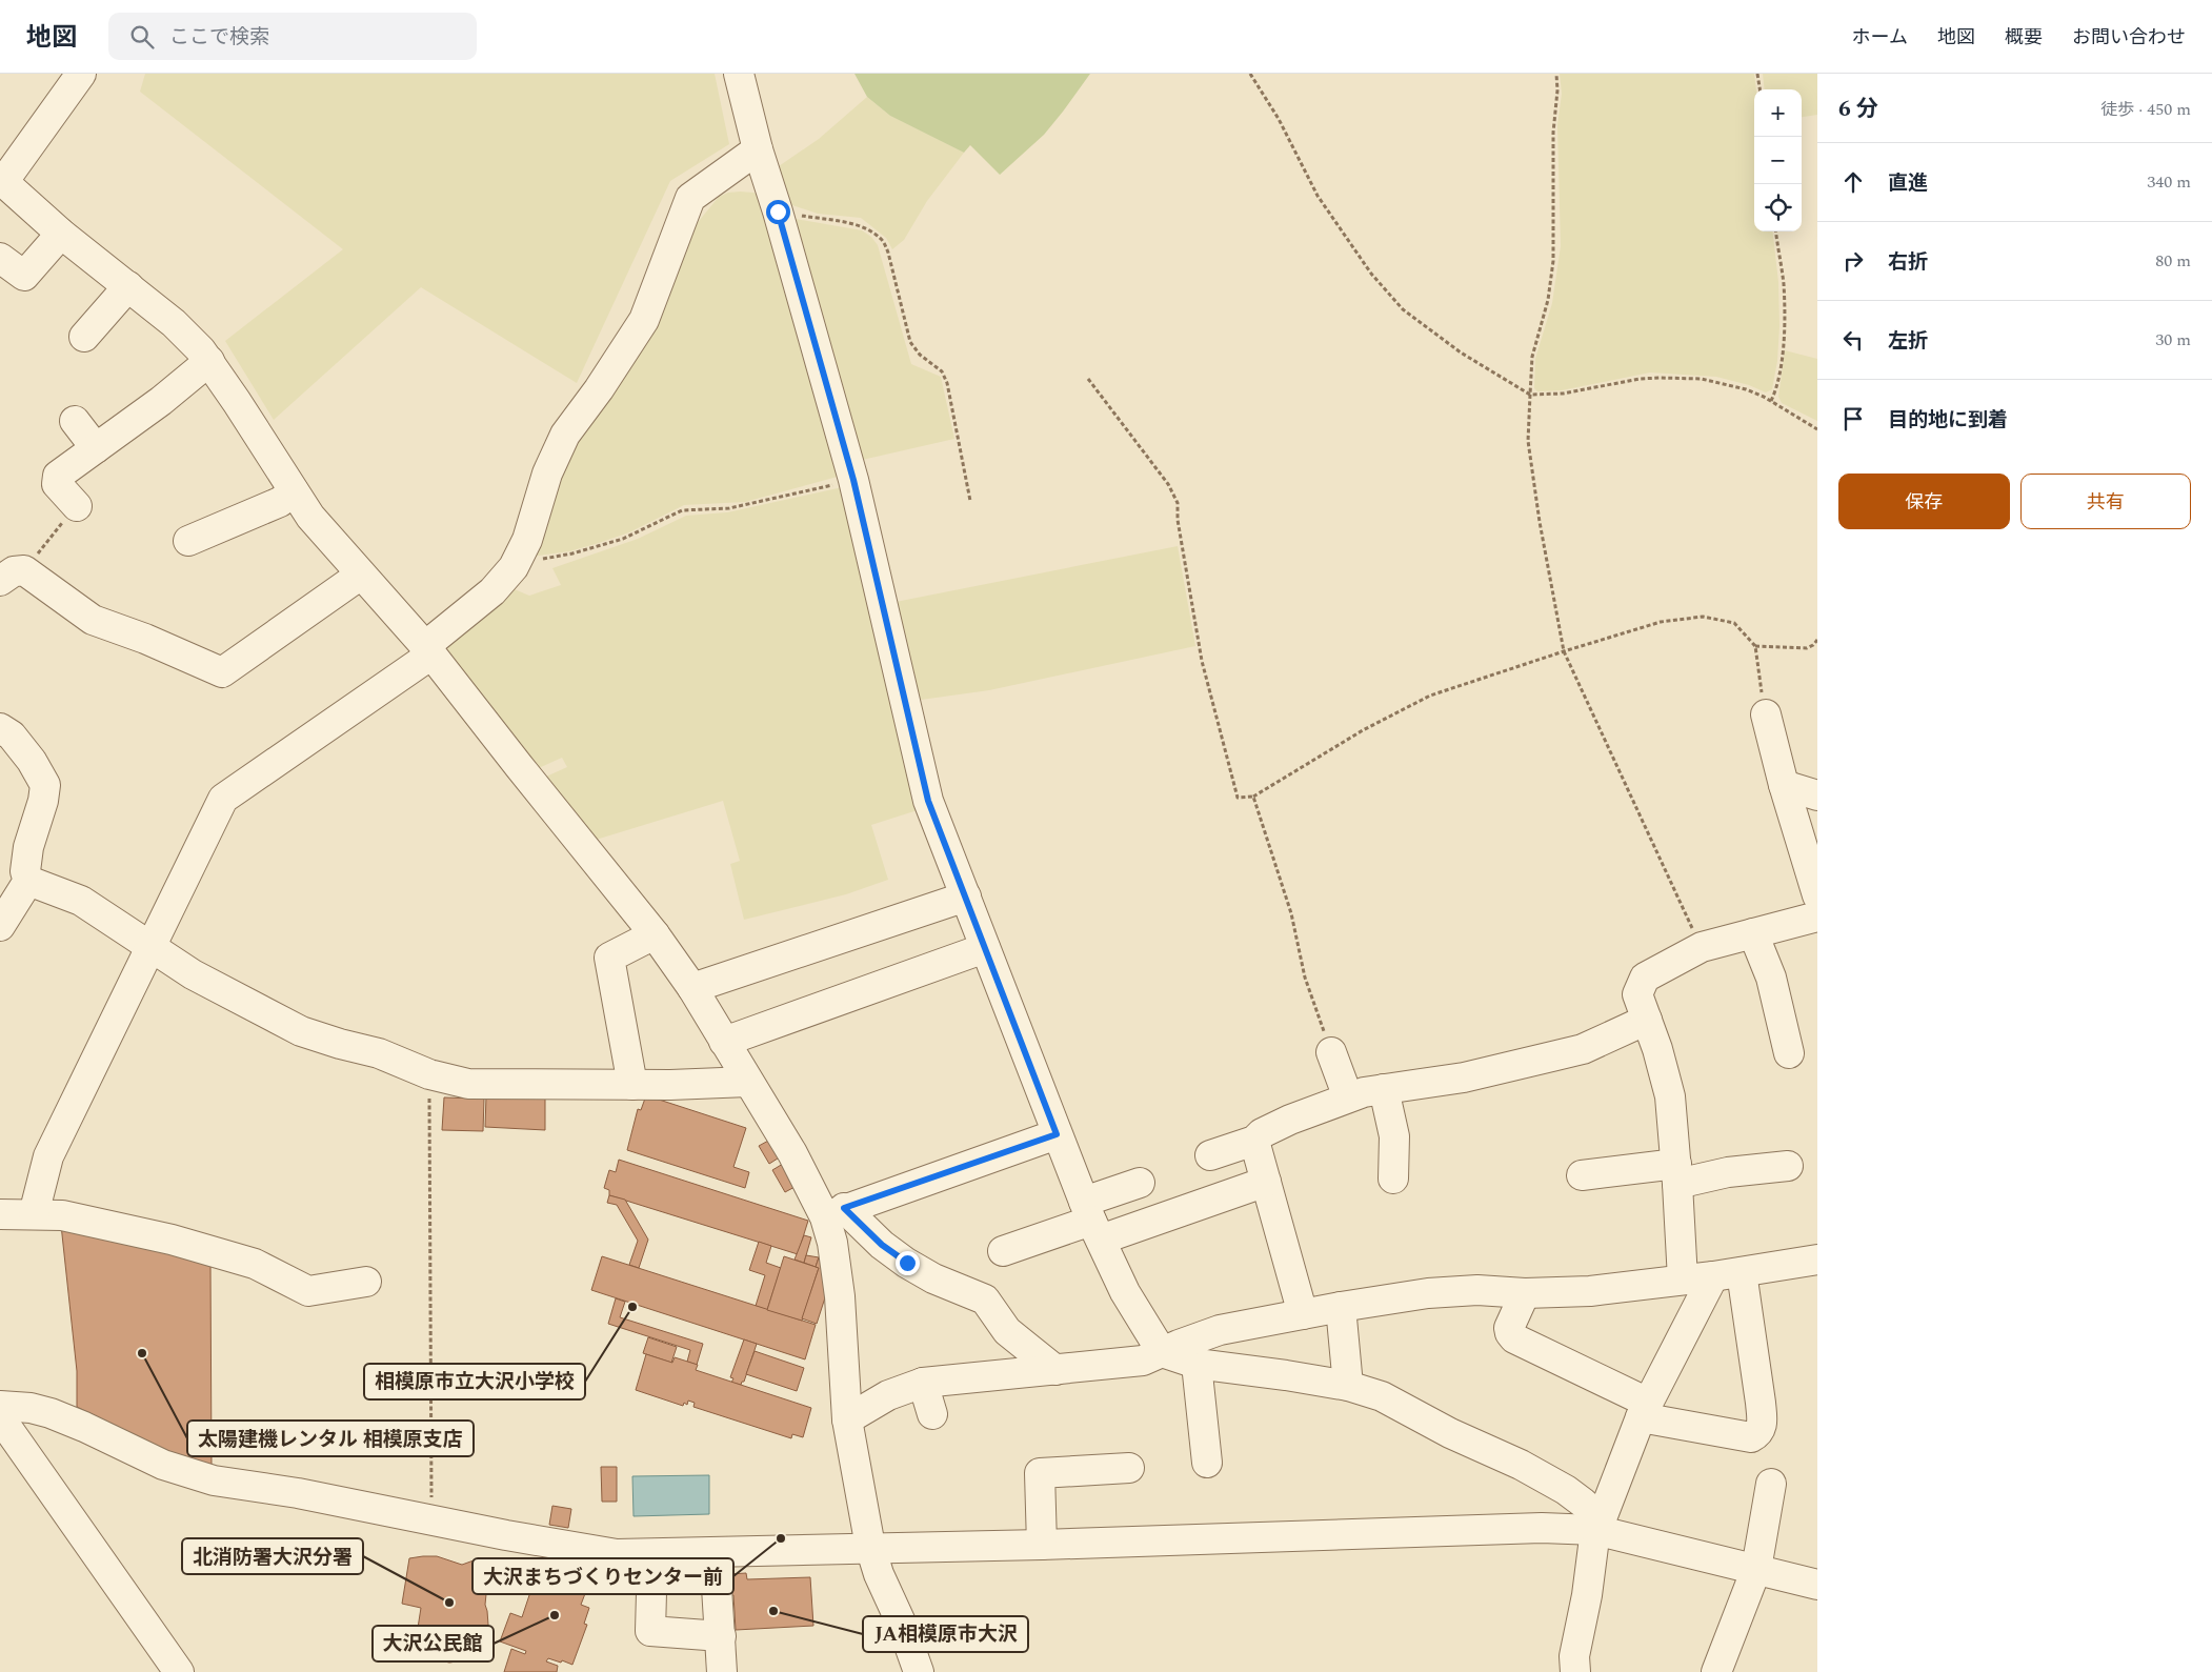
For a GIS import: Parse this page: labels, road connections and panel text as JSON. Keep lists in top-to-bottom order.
{
  "places": [
    "相模原市立大沢小学校",
    "太陽建機レンタル 相模原支店",
    "大沢まちづくりセンター前",
    "北消防署大沢分署",
    "JA相模原市大沢",
    "大沢公民館"
  ],
  "page": {
    "header": "地図",
    "search": "ここで検索",
    "nav": [
      "ホーム",
      "地図",
      "概要",
      "お問い合わせ"
    ],
    "heading": ["6 分", "徒歩 · 450 m"],
    "map_buttons": ["+", "−"],
    "list": [
      ["直進", "340 m"],
      ["右折", "80 m"],
      ["左折", "30 m"],
      "目的地に到着"
    ],
    "buttons": ["保存", "共有"]
  }
}
